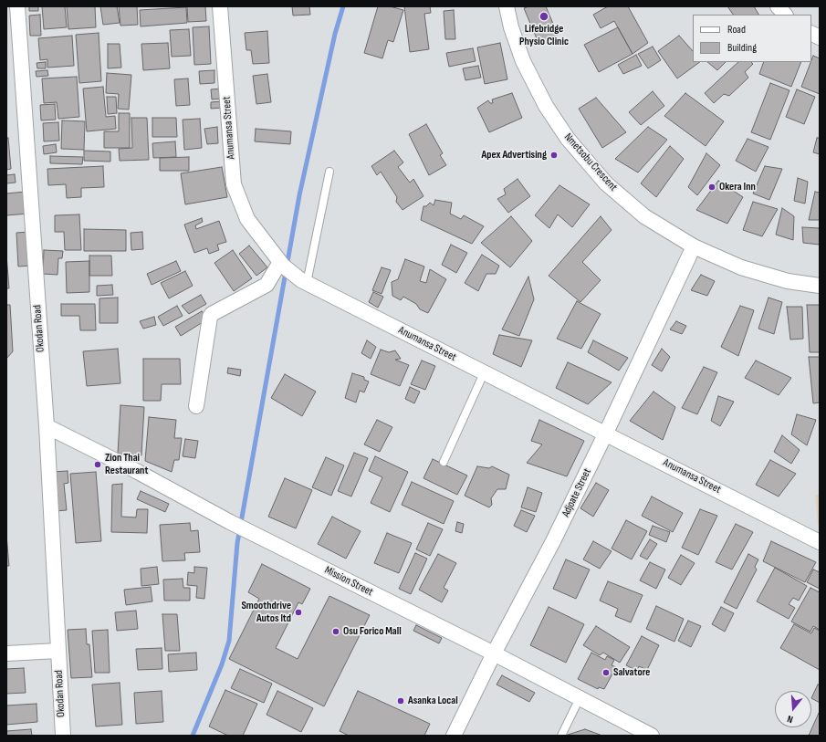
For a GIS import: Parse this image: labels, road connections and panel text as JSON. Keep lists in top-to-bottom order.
{
  "streets": {
    "street": [
      "Anumansa Street",
      "Nmetsobu Crescent",
      "Okodan Road",
      "Adjoate Street",
      "Mission Street"
    ]
  },
  "crossings": [
    ["Anumansa Street", "Adjoate Street"],
    ["Nmetsobu Crescent", "Adjoate Street"],
    ["Okodan Road", "Mission Street"],
    ["Adjoate Street", "Mission Street"]
  ],
  "places": [
    "Lifebridge Physio Clinic",
    "Apex Advertising",
    "Okera Inn",
    "Zion Thai Restaurant",
    "Smoothdrive Autos ltd",
    "Osu Forico Mall",
    "Salvatore",
    "Asanka Local"
  ],
  "legend": ["Road", "Building"],
  "north": "bottom"
}
